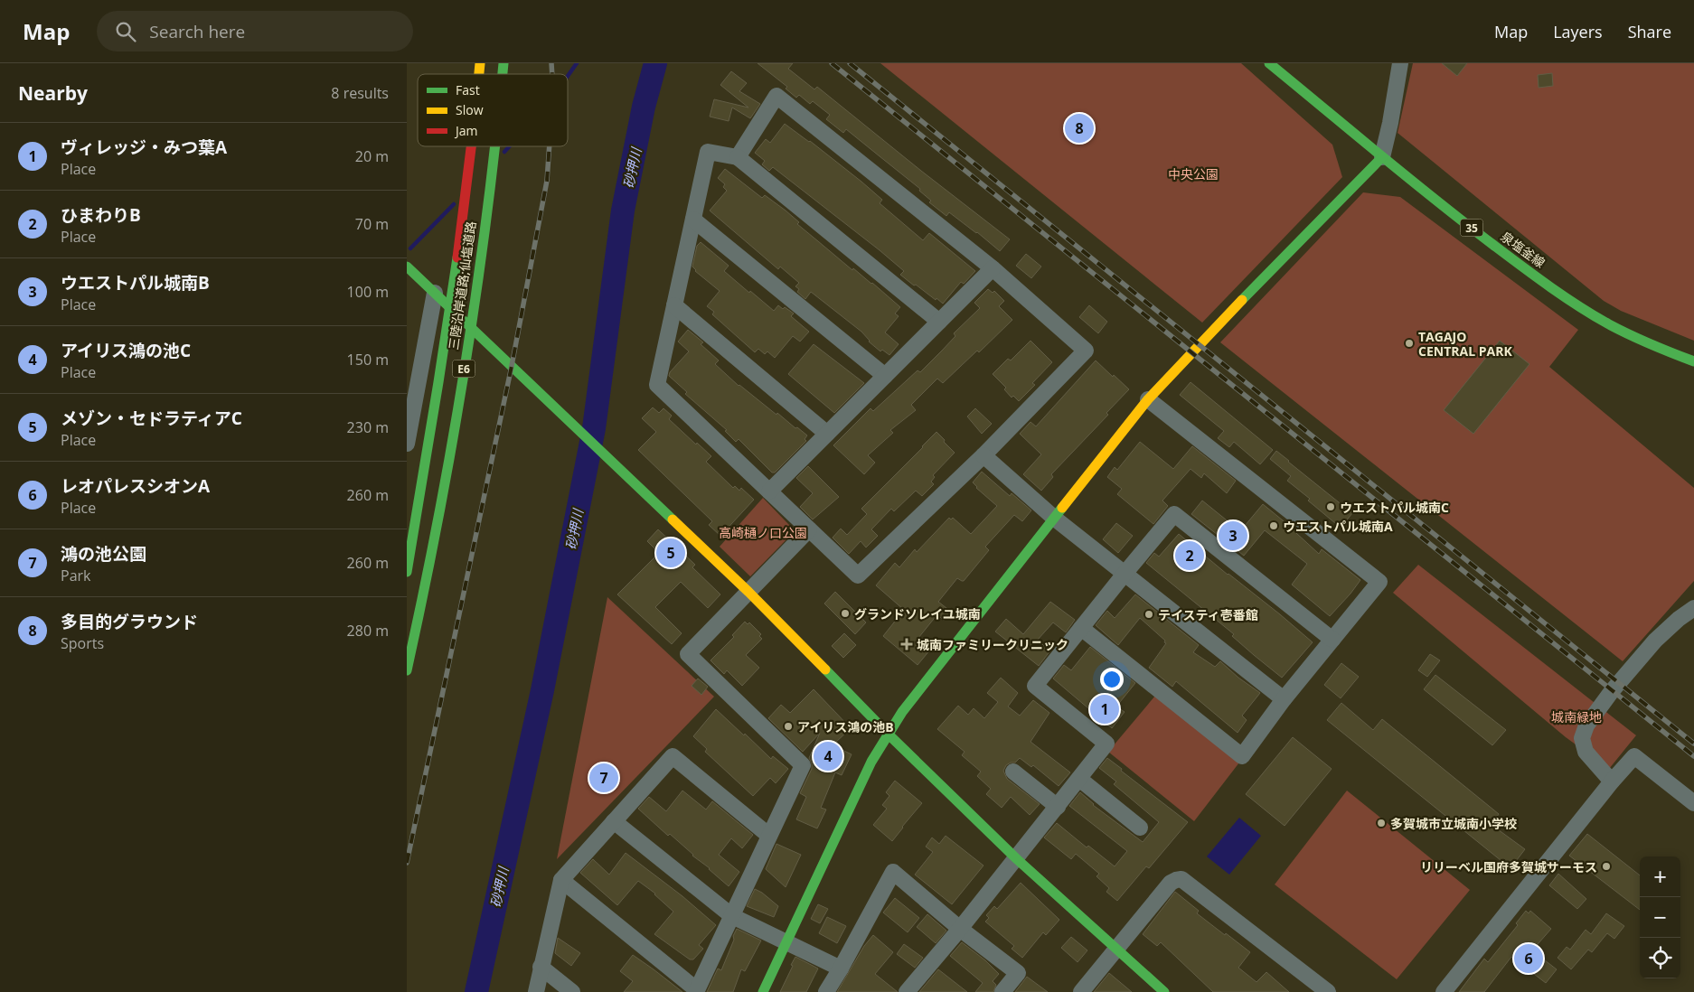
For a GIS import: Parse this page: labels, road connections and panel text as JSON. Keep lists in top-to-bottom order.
{
  "streets": {
    "main road": [
      "35",
      "泉塩釜線",
      "三陸沿岸道路;仙塩道路",
      "E6"
    ]
  },
  "water": ["砂押川"],
  "parks": ["中央公園", "高崎樋ノ口公園", "城南緑地"],
  "places": {
    "other": [
      "TAGAJO CENTRAL PARK",
      "ウエストパル城南C",
      "ウエストパル城南A",
      "グランドソレイユ城南",
      "テイスティ壱番館",
      "アイリス鴻の池B",
      "多賀城市立城南小学校",
      "リリーベル国府多賀城サーモス"
    ],
    "health": ["城南ファミリークリニック"]
  },
  "legend": ["Fast", "Slow", "Jam"],
  "page": {
    "header": "Map",
    "search": "Search here",
    "nav": ["Map", "Layers", "Share"],
    "heading": ["Nearby", "8 results"],
    "pins": [
      "8",
      "3",
      "5",
      "2",
      "1",
      "4",
      "7",
      "6"
    ],
    "list": [
      {
        "mark": "1",
        "name": "ヴィレッジ・みつ葉A",
        "note": "Place",
        "value": "20 m"
      },
      {
        "mark": "2",
        "name": "ひまわりB",
        "note": "Place",
        "value": "70 m"
      },
      {
        "mark": "3",
        "name": "ウエストパル城南B",
        "note": "Place",
        "value": "100 m"
      },
      {
        "mark": "4",
        "name": "アイリス鴻の池C",
        "note": "Place",
        "value": "150 m"
      },
      {
        "mark": "5",
        "name": "メゾン・セドラティアC",
        "note": "Place",
        "value": "230 m"
      },
      {
        "mark": "6",
        "name": "レオパレスシオンA",
        "note": "Place",
        "value": "260 m"
      },
      {
        "mark": "7",
        "name": "鴻の池公園",
        "note": "Park",
        "value": "260 m"
      },
      {
        "mark": "8",
        "name": "多目的グラウンド",
        "note": "Sports",
        "value": "280 m"
      }
    ],
    "map_buttons": ["+", "−"]
  }
}
